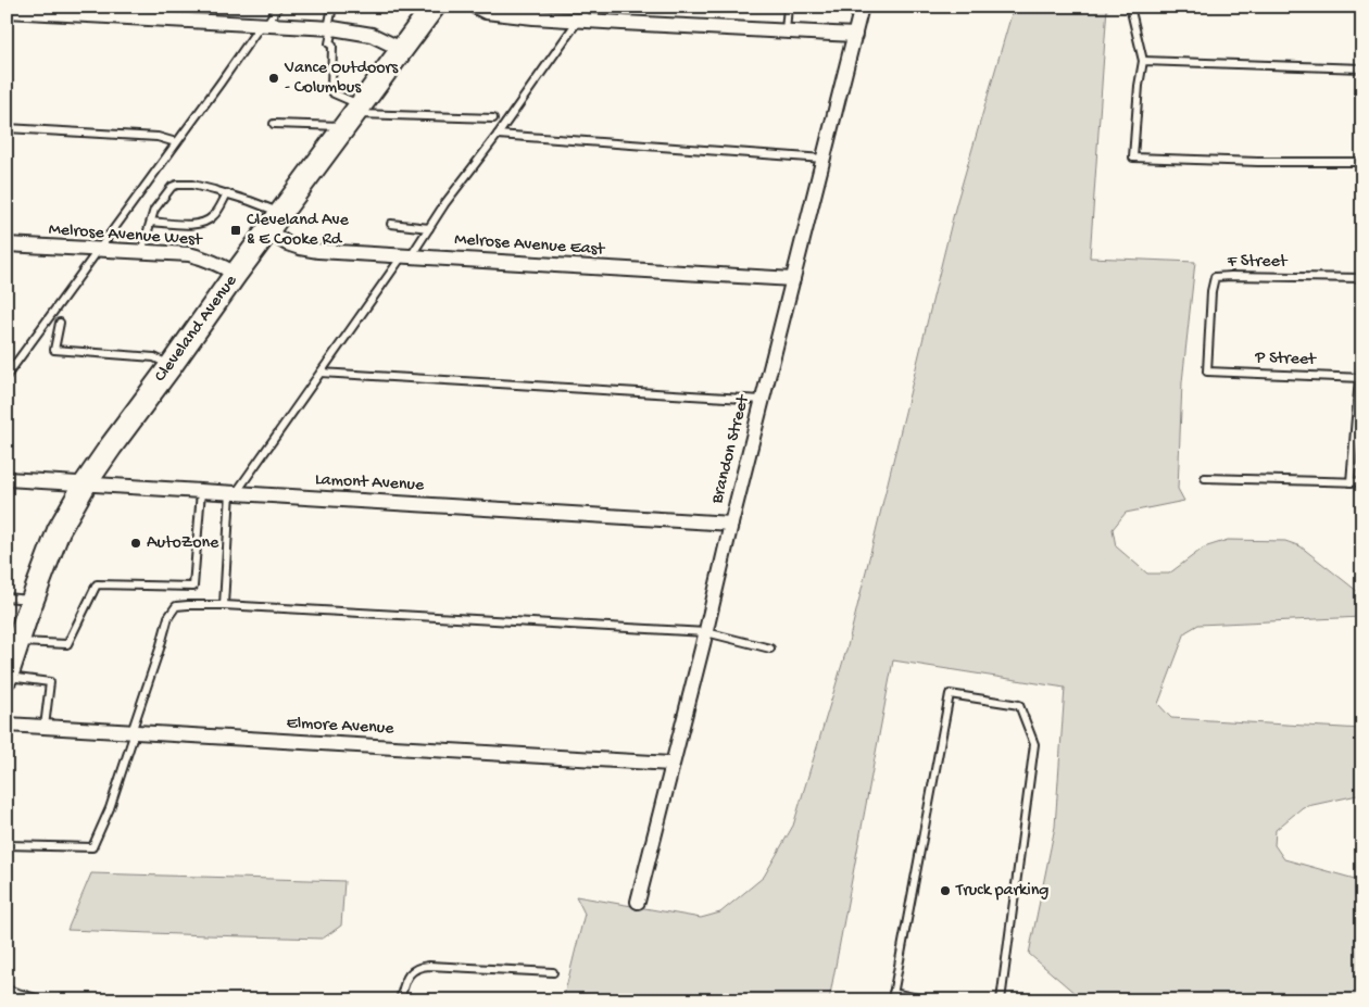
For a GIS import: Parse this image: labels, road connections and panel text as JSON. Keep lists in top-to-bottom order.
{
  "streets": {
    "main road": ["Cleveland Avenue"],
    "street": [
      "Melrose Avenue West",
      "Melrose Avenue East",
      "Brandon Street",
      "Lamont Avenue",
      "Elmore Avenue"
    ],
    "lane": ["F Street", "P Street"]
  },
  "crossings": [
    ["Melrose Avenue West", "Cleveland Avenue"],
    ["Melrose Avenue East", "Cleveland Avenue"],
    ["Melrose Avenue East", "Brandon Street"],
    ["F Street", "P Street"],
    ["Cleveland Avenue", "Lamont Avenue"],
    ["Brandon Street", "Lamont Avenue"],
    ["Brandon Street", "Elmore Avenue"]
  ],
  "places": {
    "other": ["Vance Outdoors - Columbus", "AutoZone", "Truck parking"],
    "transit": ["Cleveland Ave & E Cooke Rd"]
  }
}
